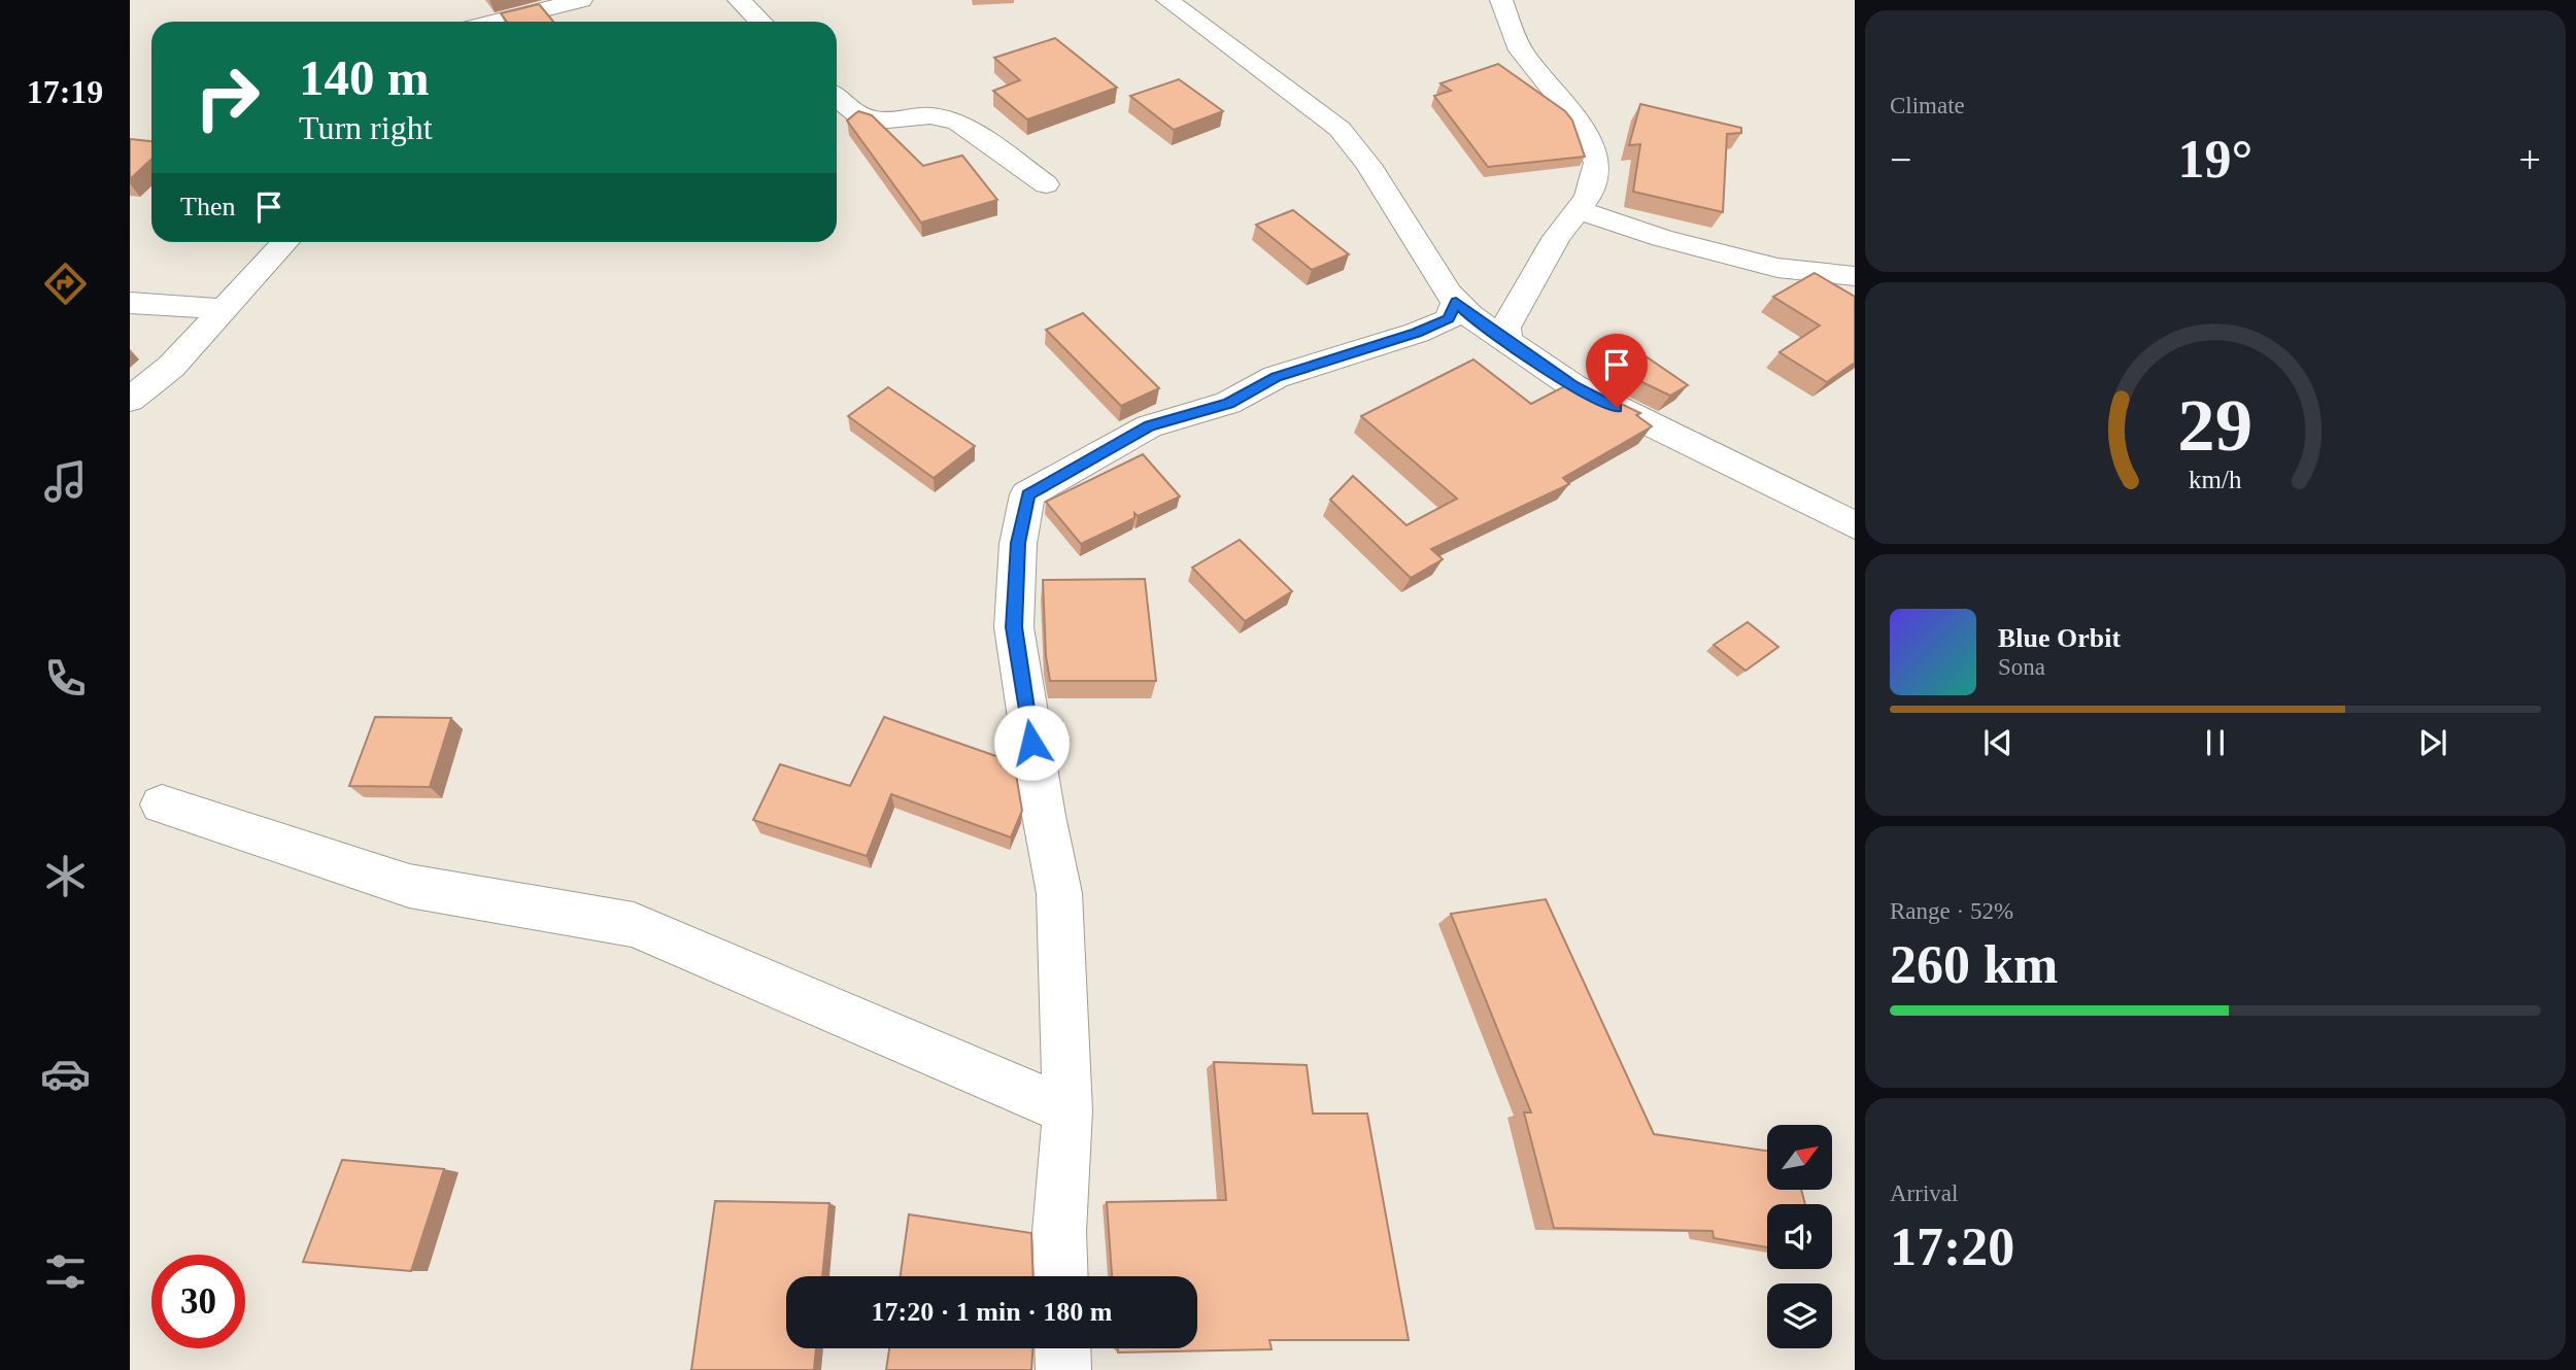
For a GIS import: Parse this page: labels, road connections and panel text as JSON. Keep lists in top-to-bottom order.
{
  "north": "top right",
  "page": {
    "tabs": "17:19",
    "tile": [
      "Climate",
      ["Range · 52%", "260 km"],
      ["Arrival", "17:20"]
    ],
    "turn": ["140 m", "Turn right"],
    "heat": ["−", "19°", "+"],
    "then": "Then",
    "song": ["Blue Orbit", "Sona"],
    "limit": "30",
    "trip": "17:20 · 1 min · 180 m",
    "gauge": ["29", "km/h"]
  }
}
